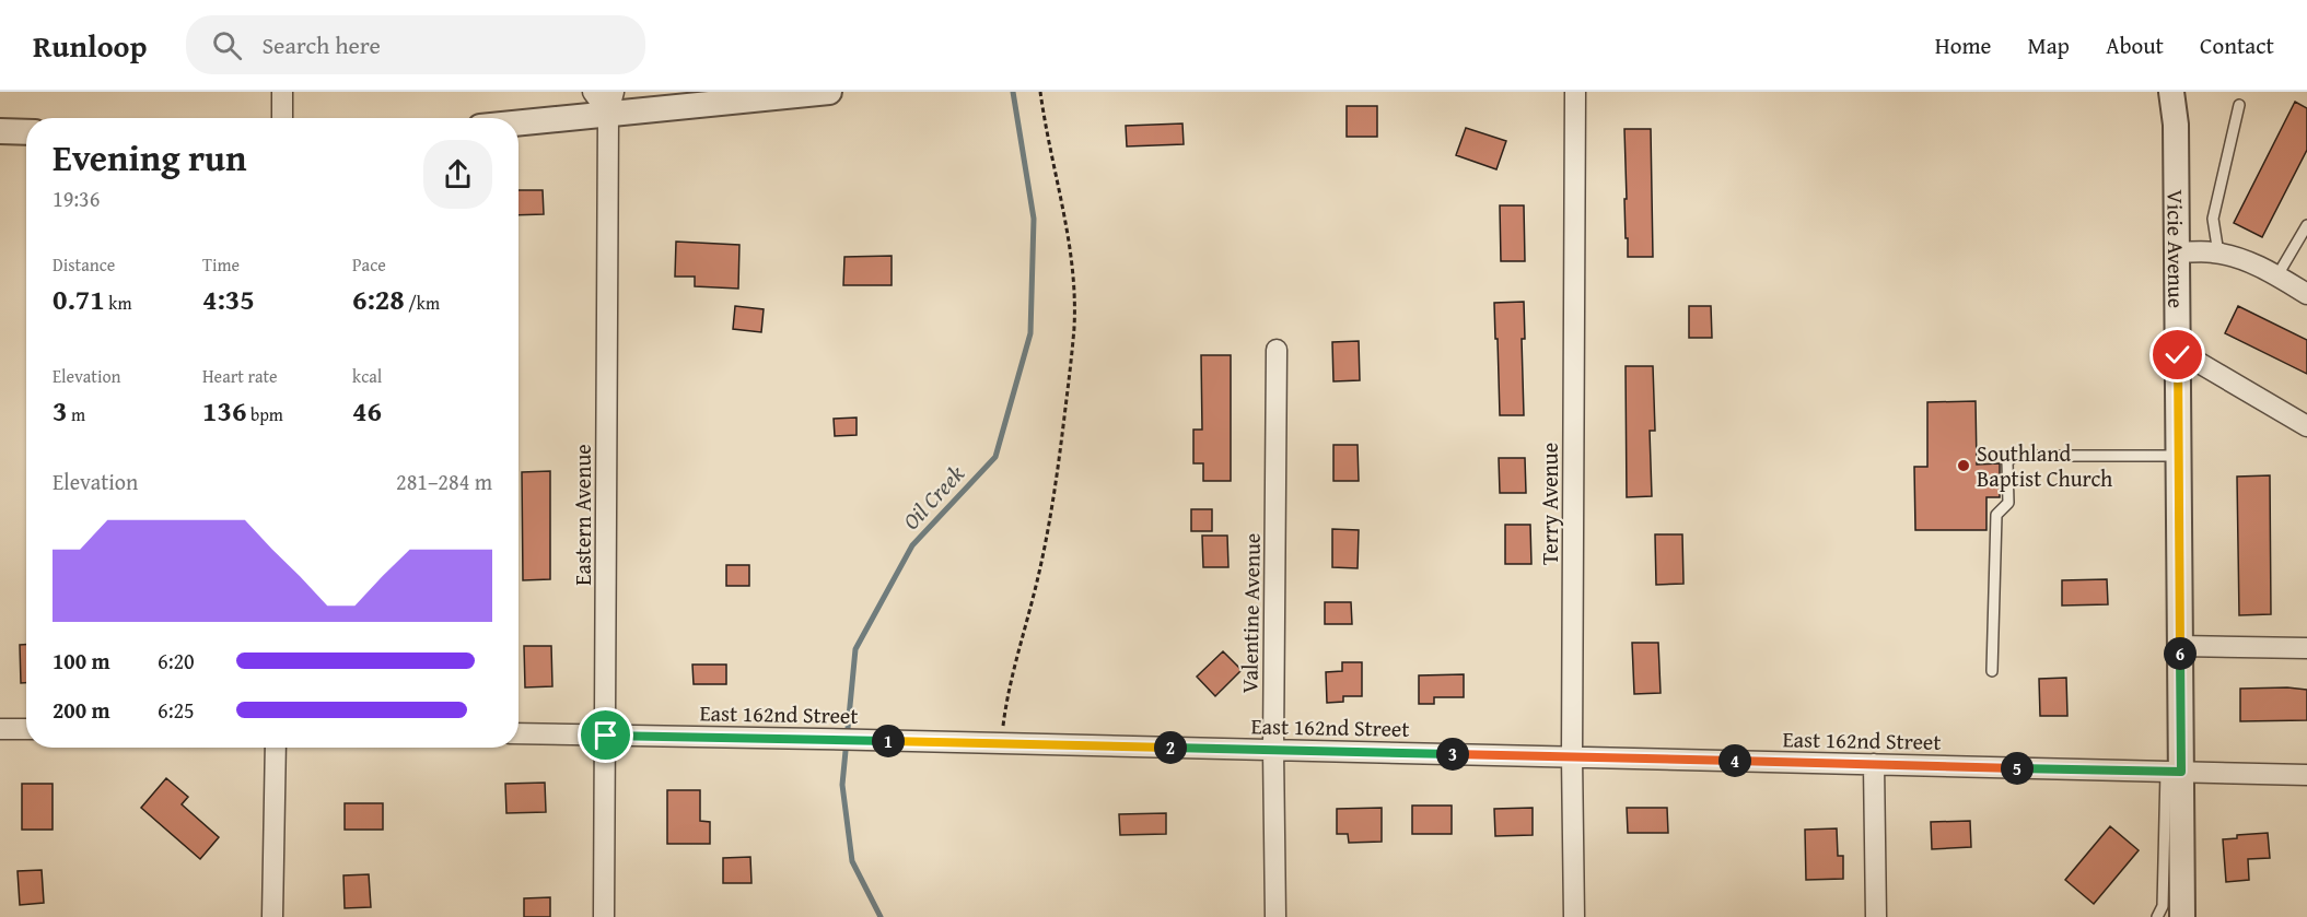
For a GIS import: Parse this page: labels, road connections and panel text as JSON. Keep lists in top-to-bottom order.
{
  "streets": {
    "street": [
      "Vicie Avenue",
      "Terry Avenue",
      "Eastern Avenue",
      "Valentine Avenue",
      "East 162nd Street"
    ]
  },
  "crossings": [
    ["Vicie Avenue", "East 162nd Street"],
    ["Terry Avenue", "East 162nd Street"],
    ["Eastern Avenue", "East 162nd Street"],
    ["Valentine Avenue", "East 162nd Street"]
  ],
  "water": ["Oil Creek"],
  "places": ["Southland Baptist Church"],
  "page": {
    "header": "Runloop",
    "search": "Search here",
    "nav": [
      "Home",
      "Map",
      "About",
      "Contact"
    ],
    "heading": ["Evening run", "19:36"],
    "stats": [
      ["Distance", "0.71 km"],
      ["Time", "4:35"],
      ["Pace", "6:28 /km"],
      ["Elevation", "3 m"],
      ["Heart rate", "136 bpm"],
      ["kcal", "46"]
    ],
    "chart": ["Elevation", "281–284 m"],
    "list": [
      {
        "name": "100 m",
        "note": "6:20"
      },
      {
        "name": "200 m",
        "note": "6:25"
      }
    ],
    "pins": [
      "6",
      "1",
      "2",
      "3",
      "4",
      "5"
    ]
  }
}
